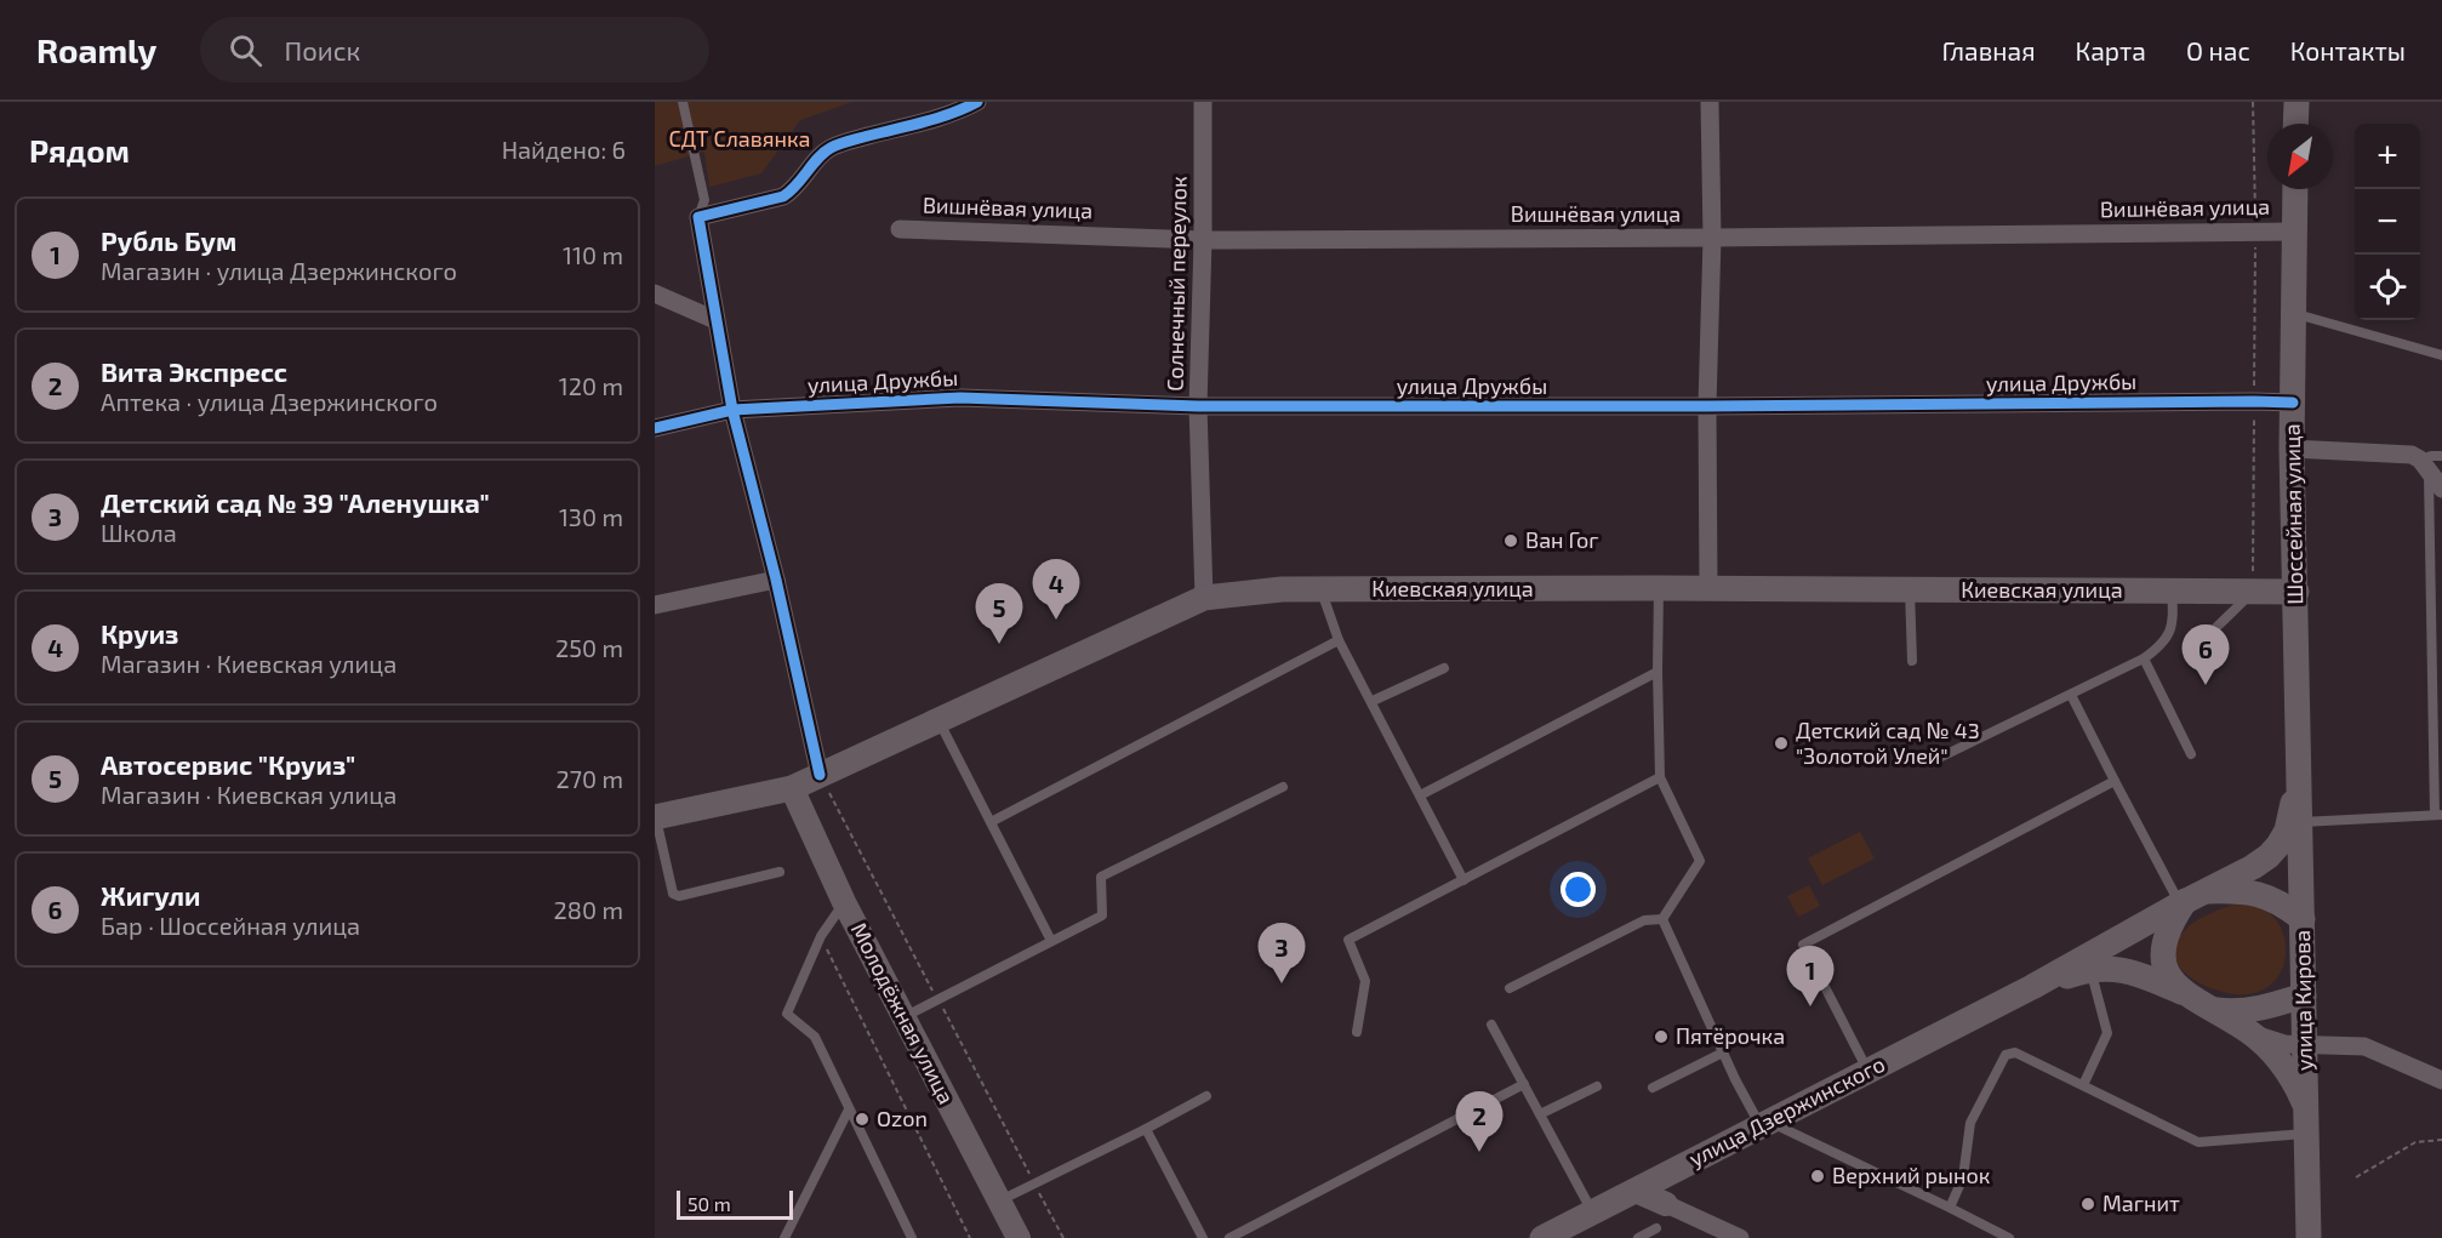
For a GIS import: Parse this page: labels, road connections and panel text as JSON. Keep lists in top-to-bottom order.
{
  "streets": {
    "main road": [
      "Шоссейная улица",
      "Киевская улица",
      "улица Кирова",
      "улица Дзержинского"
    ],
    "street": [
      "Вишнёвая улица",
      "Солнечный переулок",
      "улица Дружбы",
      "Молодёжная улица"
    ]
  },
  "crossings": [
    ["Вишнёвая улица", "Солнечный переулок"],
    ["Вишнёвая улица", "Шоссейная улица"],
    ["Солнечный переулок", "улица Дружбы"],
    ["Солнечный переулок", "Киевская улица"],
    ["улица Дружбы", "Шоссейная улица"],
    ["Шоссейная улица", "Киевская улица"],
    ["Шоссейная улица", "улица Кирова"],
    ["Киевская улица", "Молодёжная улица"]
  ],
  "parks": ["СДТ Славянка"],
  "places": [
    "Ван Гог",
    "Детский сад № 43 \"Золотой Улей\"",
    "Пятёрочка",
    "Ozon",
    "Верхний рынок",
    "Магнит"
  ],
  "scale_bar": "50 m",
  "north": "bottom left",
  "page": {
    "header": "Roamly",
    "search": "Поиск",
    "nav": [
      "Главная",
      "Карта",
      "О нас",
      "Контакты"
    ],
    "heading": ["Рядом", "Найдено: 6"],
    "map_buttons": ["+", "−"],
    "list": [
      {
        "mark": "1",
        "name": "Рубль Бум",
        "note": "Магазин · улица Дзержинского",
        "value": "110 m"
      },
      {
        "mark": "2",
        "name": "Вита Экспресс",
        "note": "Аптека · улица Дзержинского",
        "value": "120 m"
      },
      {
        "mark": "3",
        "name": "Детский сад № 39 \"Аленушка\"",
        "note": "Школа",
        "value": "130 m"
      },
      {
        "mark": "4",
        "name": "Круиз",
        "note": "Магазин · Киевская улица",
        "value": "250 m"
      },
      {
        "mark": "5",
        "name": "Автосервис \"Круиз\"",
        "note": "Магазин · Киевская улица",
        "value": "270 m"
      },
      {
        "mark": "6",
        "name": "Жигули",
        "note": "Бар · Шоссейная улица",
        "value": "280 m"
      }
    ],
    "pins": [
      "4",
      "5",
      "6",
      "3",
      "1",
      "2"
    ],
    "scale": "50 m"
  }
}
